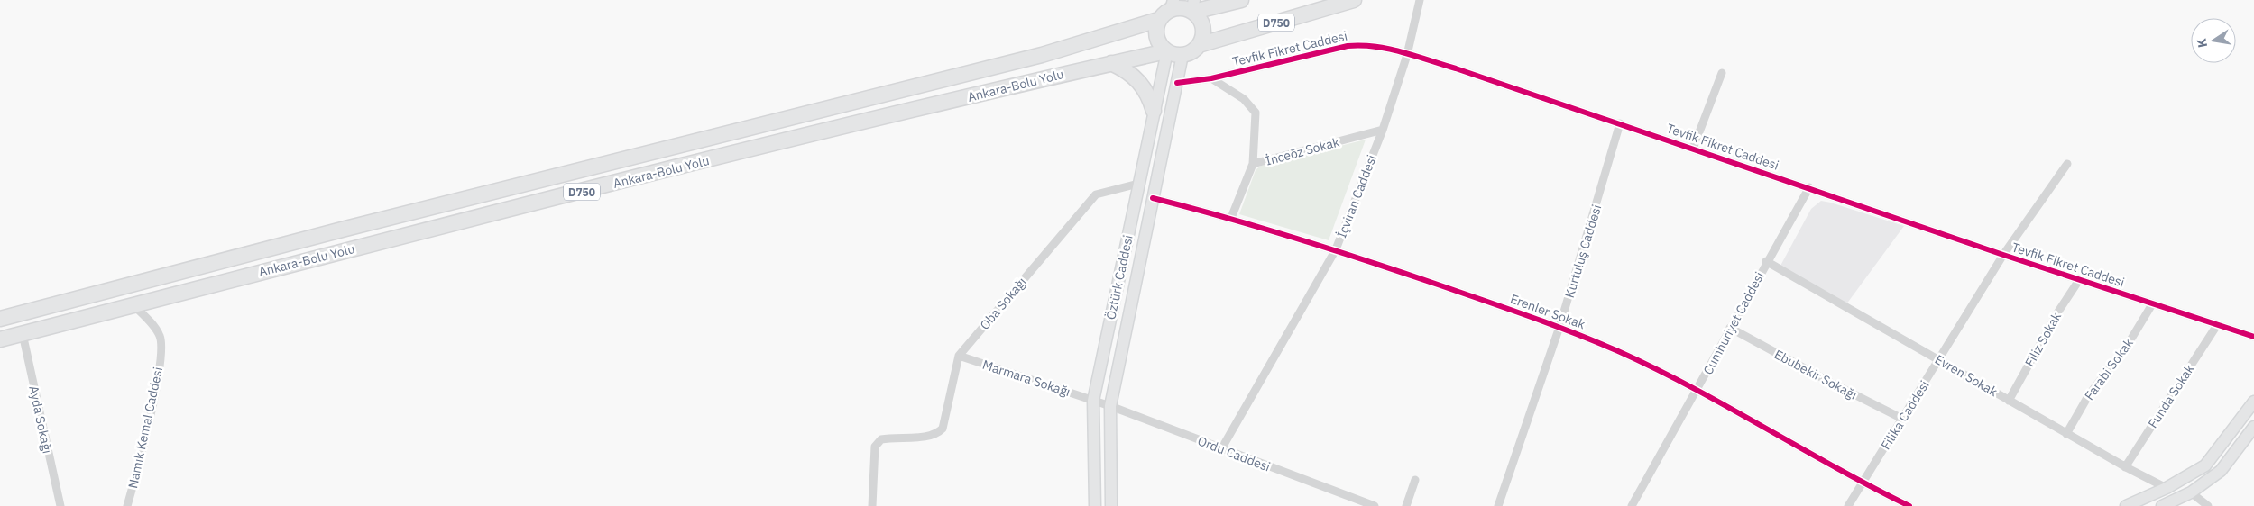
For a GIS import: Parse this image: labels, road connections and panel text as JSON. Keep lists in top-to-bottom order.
{
  "streets": {
    "highway": ["D750", "Ankara-Bolu Yolu"],
    "street": [
      "Tevfik Fikret Caddesi",
      "İnceöz Sokak",
      "İçviran Caddesi",
      "Kurtuluş Caddesi",
      "Öztürk Caddesi",
      "Oba Sokağı",
      "Erenler Sokak",
      "Cumhuriyet Caddesi",
      "Filiz Sokak",
      "Farabi Sokak",
      "Ebubekir Sokağı",
      "Evren Sokak",
      "Marmara Sokağı",
      "Funda Sokak",
      "Filika Caddesi",
      "Ayda Sokağı",
      "Namık Kemal Caddesi",
      "Ordu Caddesi"
    ]
  },
  "crossings": [
    ["D750", "Ankara-Bolu Yolu"],
    ["D750", "Öztürk Caddesi"],
    ["Tevfik Fikret Caddesi", "İçviran Caddesi"],
    ["Tevfik Fikret Caddesi", "Kurtuluş Caddesi"],
    ["Tevfik Fikret Caddesi", "Öztürk Caddesi"],
    ["Tevfik Fikret Caddesi", "Cumhuriyet Caddesi"],
    ["Tevfik Fikret Caddesi", "Filiz Sokak"],
    ["Tevfik Fikret Caddesi", "Farabi Sokak"],
    ["Tevfik Fikret Caddesi", "Funda Sokak"],
    ["Tevfik Fikret Caddesi", "Filika Caddesi"],
    ["Ankara-Bolu Yolu", "Öztürk Caddesi"],
    ["Ankara-Bolu Yolu", "Ayda Sokağı"],
    ["Ankara-Bolu Yolu", "Namık Kemal Caddesi"],
    ["İnceöz Sokak", "İçviran Caddesi"],
    ["İnceöz Sokak", "Erenler Sokak"],
    ["İçviran Caddesi", "Erenler Sokak"],
    ["İçviran Caddesi", "Ordu Caddesi"],
    ["Kurtuluş Caddesi", "Erenler Sokak"],
    ["Öztürk Caddesi", "Oba Sokağı"],
    ["Öztürk Caddesi", "Erenler Sokak"],
    ["Öztürk Caddesi", "Marmara Sokağı"],
    ["Öztürk Caddesi", "Ordu Caddesi"],
    ["Oba Sokağı", "Marmara Sokağı"],
    ["Erenler Sokak", "Cumhuriyet Caddesi"],
    ["Erenler Sokak", "Filika Caddesi"],
    ["Cumhuriyet Caddesi", "Ebubekir Sokağı"],
    ["Cumhuriyet Caddesi", "Evren Sokak"],
    ["Filiz Sokak", "Evren Sokak"],
    ["Farabi Sokak", "Evren Sokak"],
    ["Ebubekir Sokağı", "Filika Caddesi"],
    ["Evren Sokak", "Funda Sokak"],
    ["Evren Sokak", "Filika Caddesi"],
    ["Marmara Sokağı", "Ordu Caddesi"]
  ],
  "north": "left"
}
